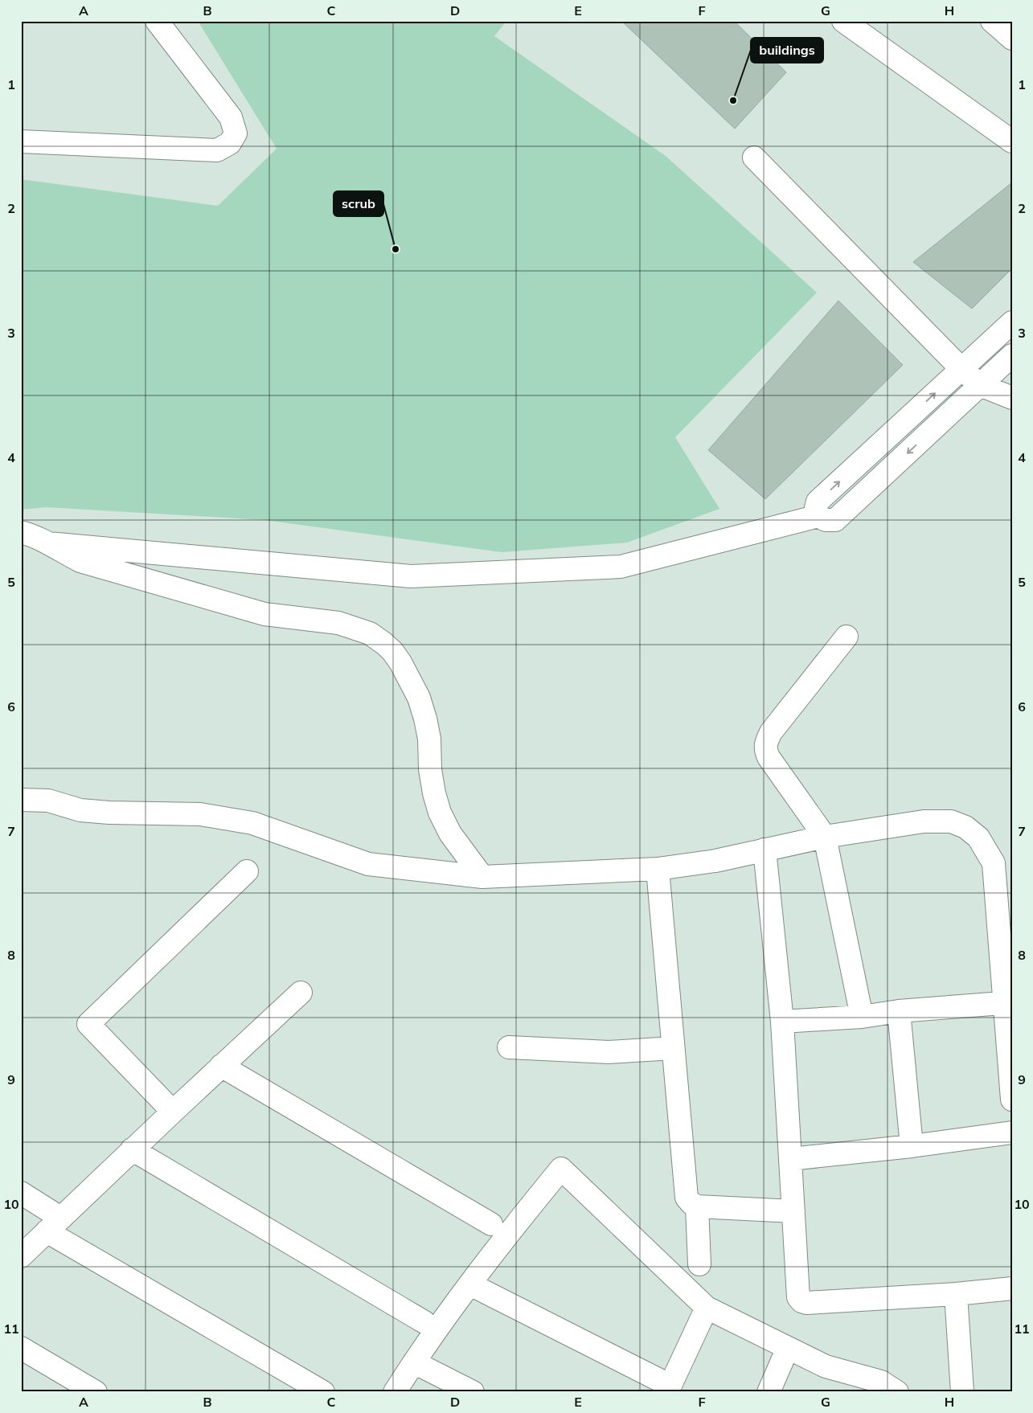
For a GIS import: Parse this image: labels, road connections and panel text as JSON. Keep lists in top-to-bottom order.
{
  "places": ["buildings", "scrub"],
  "grid": {
    "columns": [
      "A",
      "B",
      "C",
      "D",
      "E",
      "F",
      "G",
      "H"
    ],
    "rows": [
      "1",
      "2",
      "3",
      "4",
      "5",
      "6",
      "7",
      "8",
      "9",
      "10",
      "11"
    ]
  }
}
